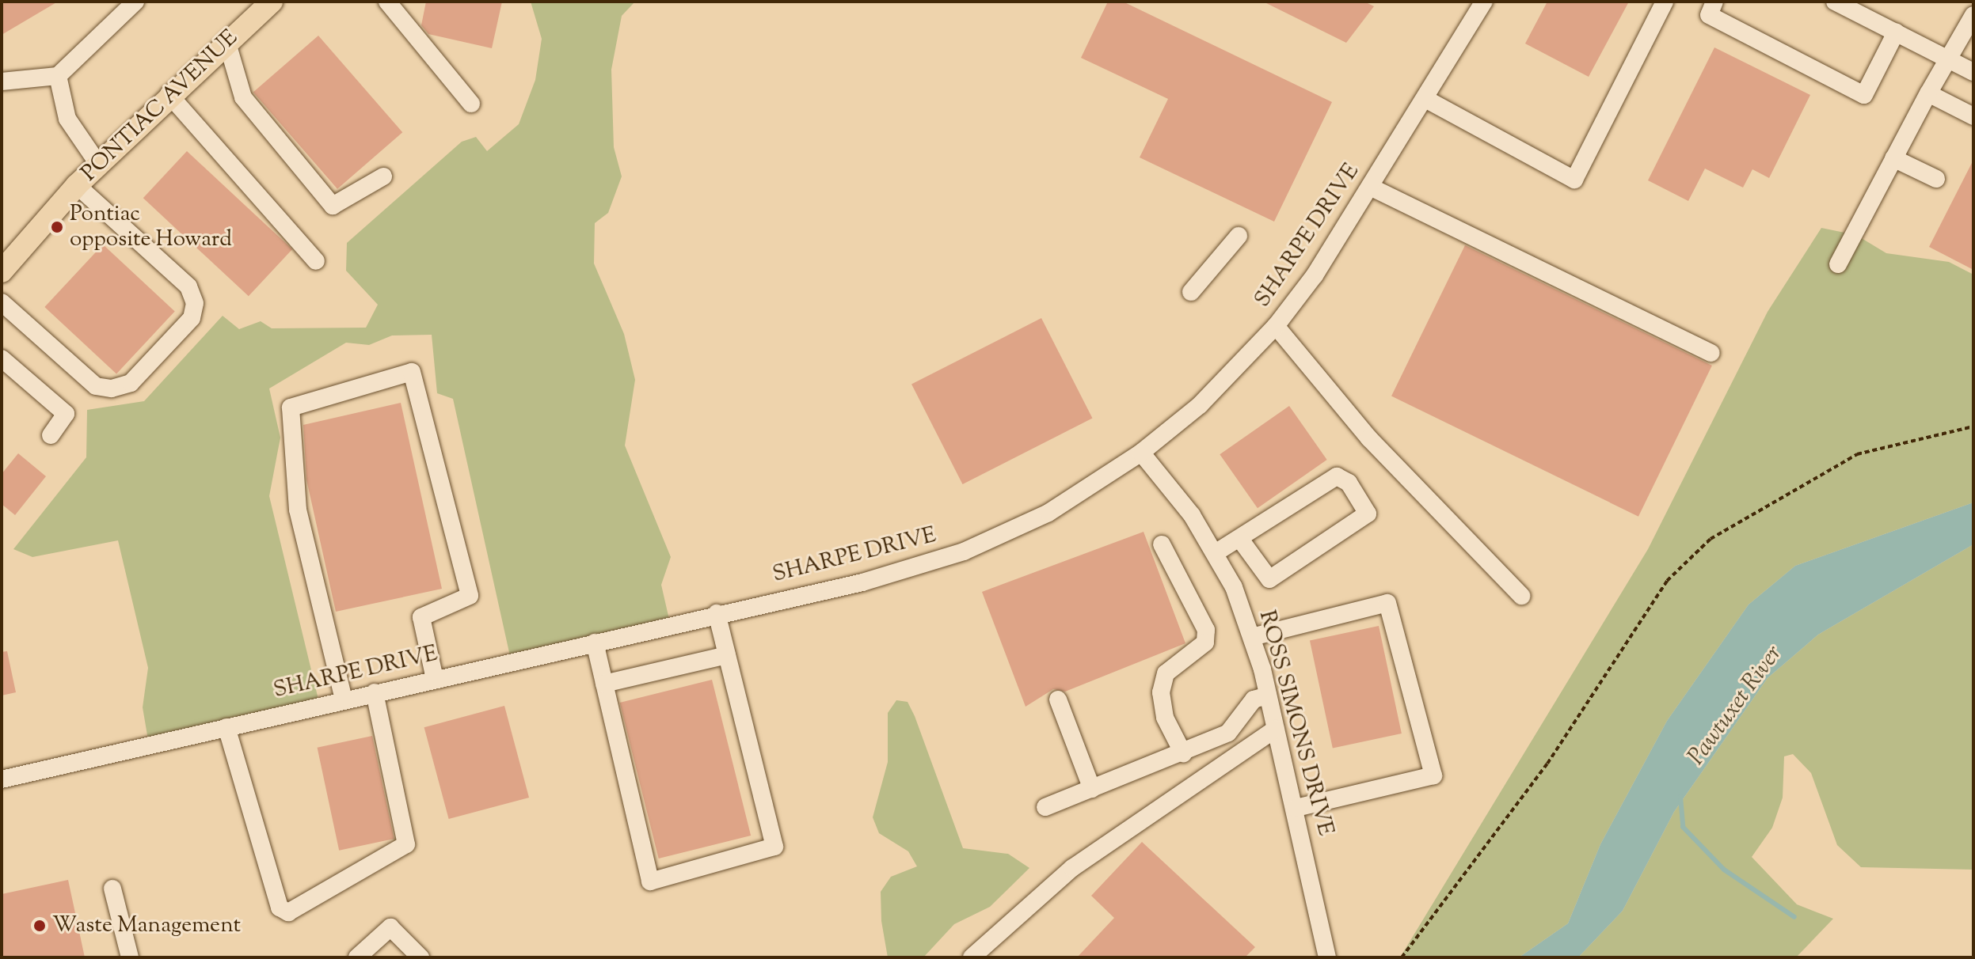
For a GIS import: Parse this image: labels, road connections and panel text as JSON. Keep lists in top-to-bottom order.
{
  "streets": {
    "main road": ["PONTIAC AVENUE"],
    "street": ["SHARPE DRIVE", "ROSS SIMONS DRIVE"]
  },
  "crossings": [
    ["SHARPE DRIVE", "ROSS SIMONS DRIVE"]
  ],
  "water": ["Pawtuxet River"],
  "places": ["Pontiac opposite Howard", "Waste Management"]
}
